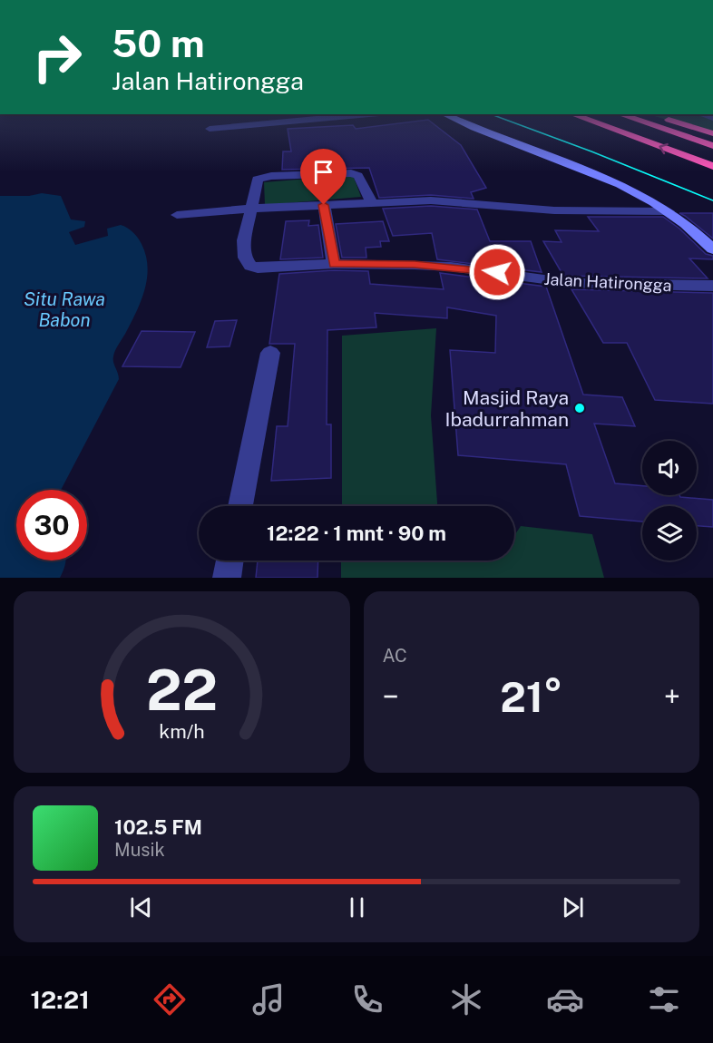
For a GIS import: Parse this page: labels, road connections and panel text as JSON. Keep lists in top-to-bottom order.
{
  "streets": {
    "street": ["Jalan Hatirongga"]
  },
  "water": ["Situ Rawa Babon"],
  "places": ["Masjid Raya Ibadurrahman"],
  "page": {
    "turn": ["50 m", "Jalan Hatirongga"],
    "limit": "30",
    "trip": "12:22 · 1 mnt · 90 m",
    "tile": "AC",
    "heat": ["−", "21°", "+"],
    "song": ["102.5 FM", "Musik"],
    "tabs": "12:21",
    "gauge": ["22", "km/h"]
  }
}
